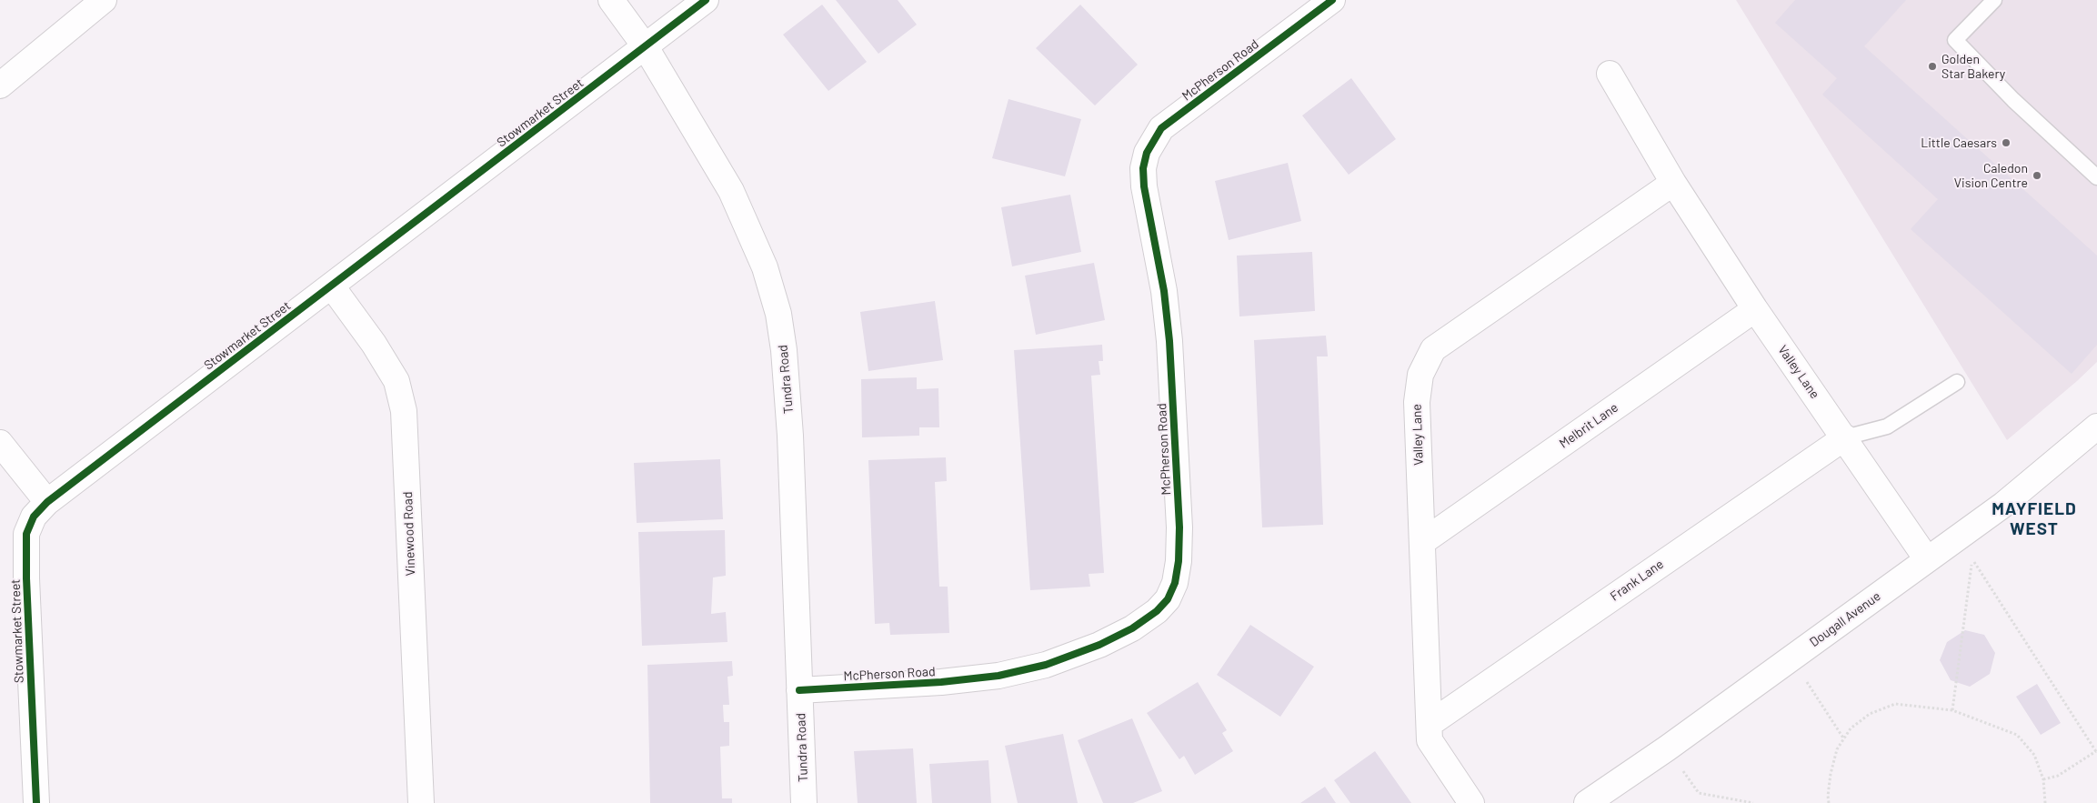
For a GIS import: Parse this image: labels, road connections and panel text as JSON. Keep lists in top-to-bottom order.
{
  "streets": {
    "street": [
      "McPherson Road",
      "Stowmarket Street",
      "Valley Lane",
      "Tundra Road",
      "Melbrit Lane",
      "Vinewood Road",
      "Frank Lane",
      "Dougall Avenue"
    ]
  },
  "crossings": [
    ["McPherson Road", "Tundra Road"],
    ["Stowmarket Street", "Tundra Road"],
    ["Stowmarket Street", "Vinewood Road"],
    ["Valley Lane", "Melbrit Lane"],
    ["Valley Lane", "Frank Lane"],
    ["Valley Lane", "Dougall Avenue"]
  ],
  "districts": ["MAYFIELD WEST"],
  "places": ["Golden Star Bakery", "Little Caesars", "Caledon Vision Centre"]
}
